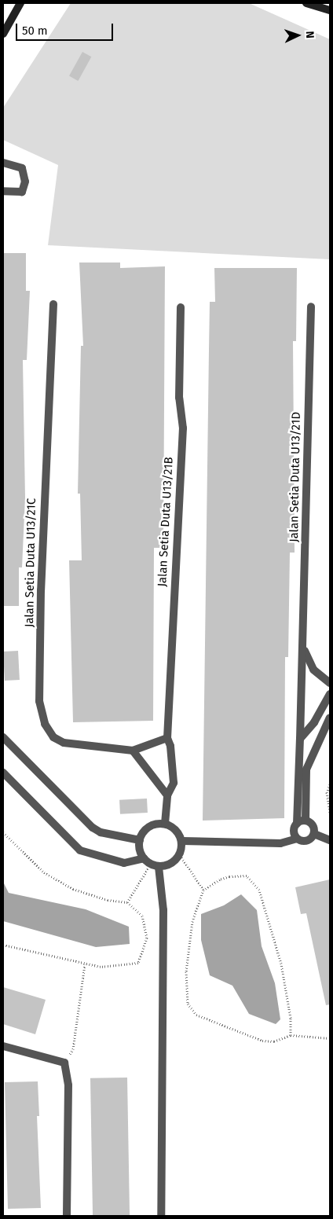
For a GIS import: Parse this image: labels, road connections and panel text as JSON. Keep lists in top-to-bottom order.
{
  "streets": {
    "street": ["Jalan Setia Duta U13/21D", "Jalan Setia Duta U13/21B", "Jalan Setia Duta U13/21C"]
  },
  "scale_bar": "50 m",
  "north": "right"
}
